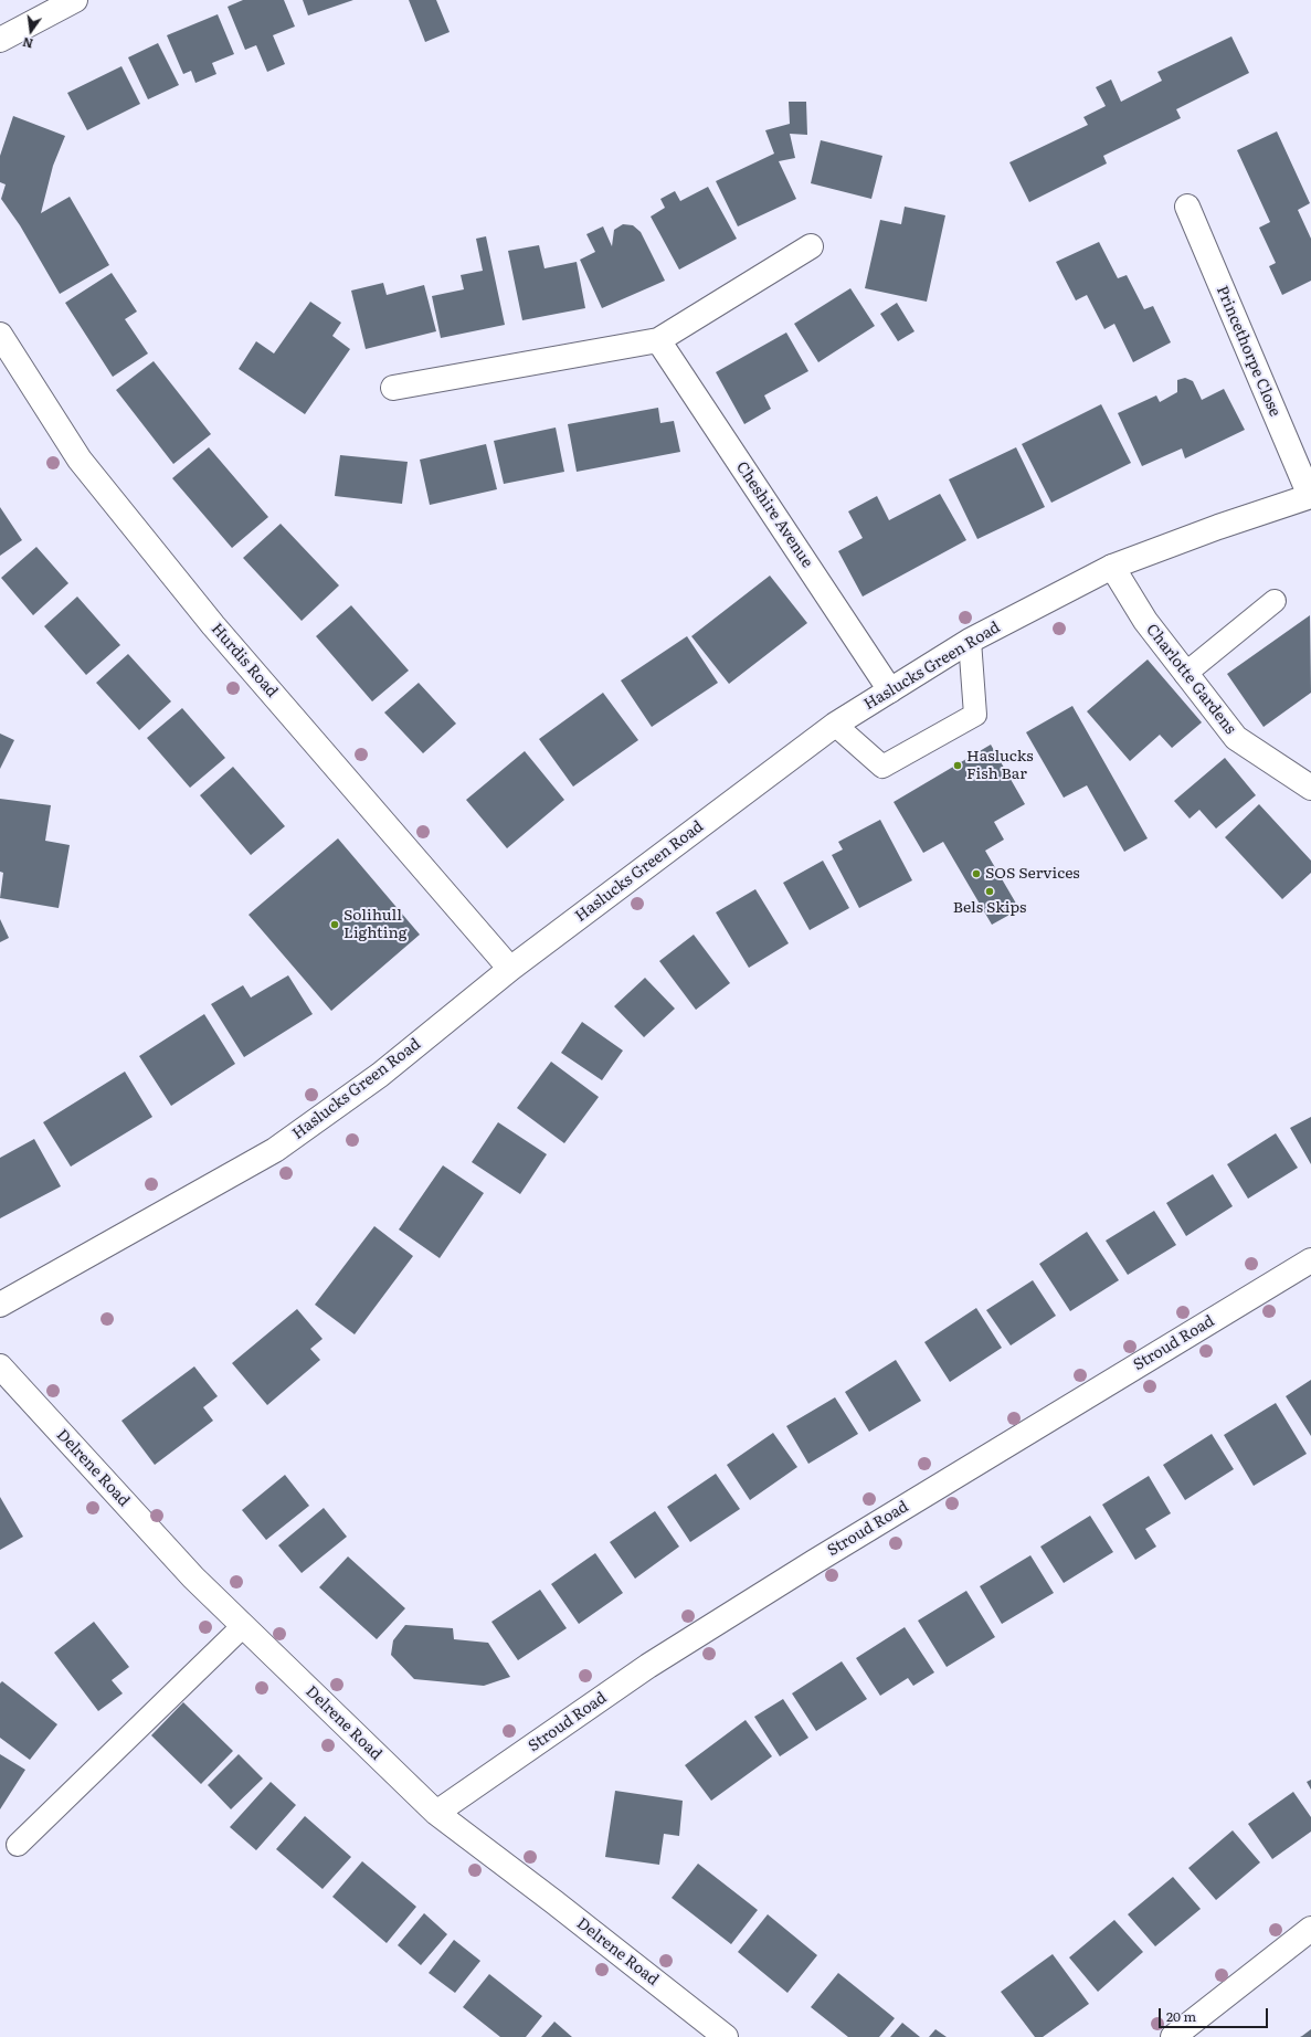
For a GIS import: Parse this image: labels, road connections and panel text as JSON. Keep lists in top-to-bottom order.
{
  "streets": {
    "street": [
      "Princethorpe Close",
      "Cheshire Avenue",
      "Hurdis Road",
      "Haslucks Green Road",
      "Charlotte Gardens",
      "Stroud Road",
      "Delrene Road"
    ]
  },
  "crossings": [
    ["Princethorpe Close", "Haslucks Green Road"],
    ["Cheshire Avenue", "Haslucks Green Road"],
    ["Hurdis Road", "Haslucks Green Road"],
    ["Haslucks Green Road", "Charlotte Gardens"],
    ["Stroud Road", "Delrene Road"]
  ],
  "places": [
    "Haslucks Fish Bar",
    "SOS Services",
    "Bels Skips",
    "Solihull Lighting"
  ],
  "scale_bar": "20 m",
  "north": "bottom"
}
